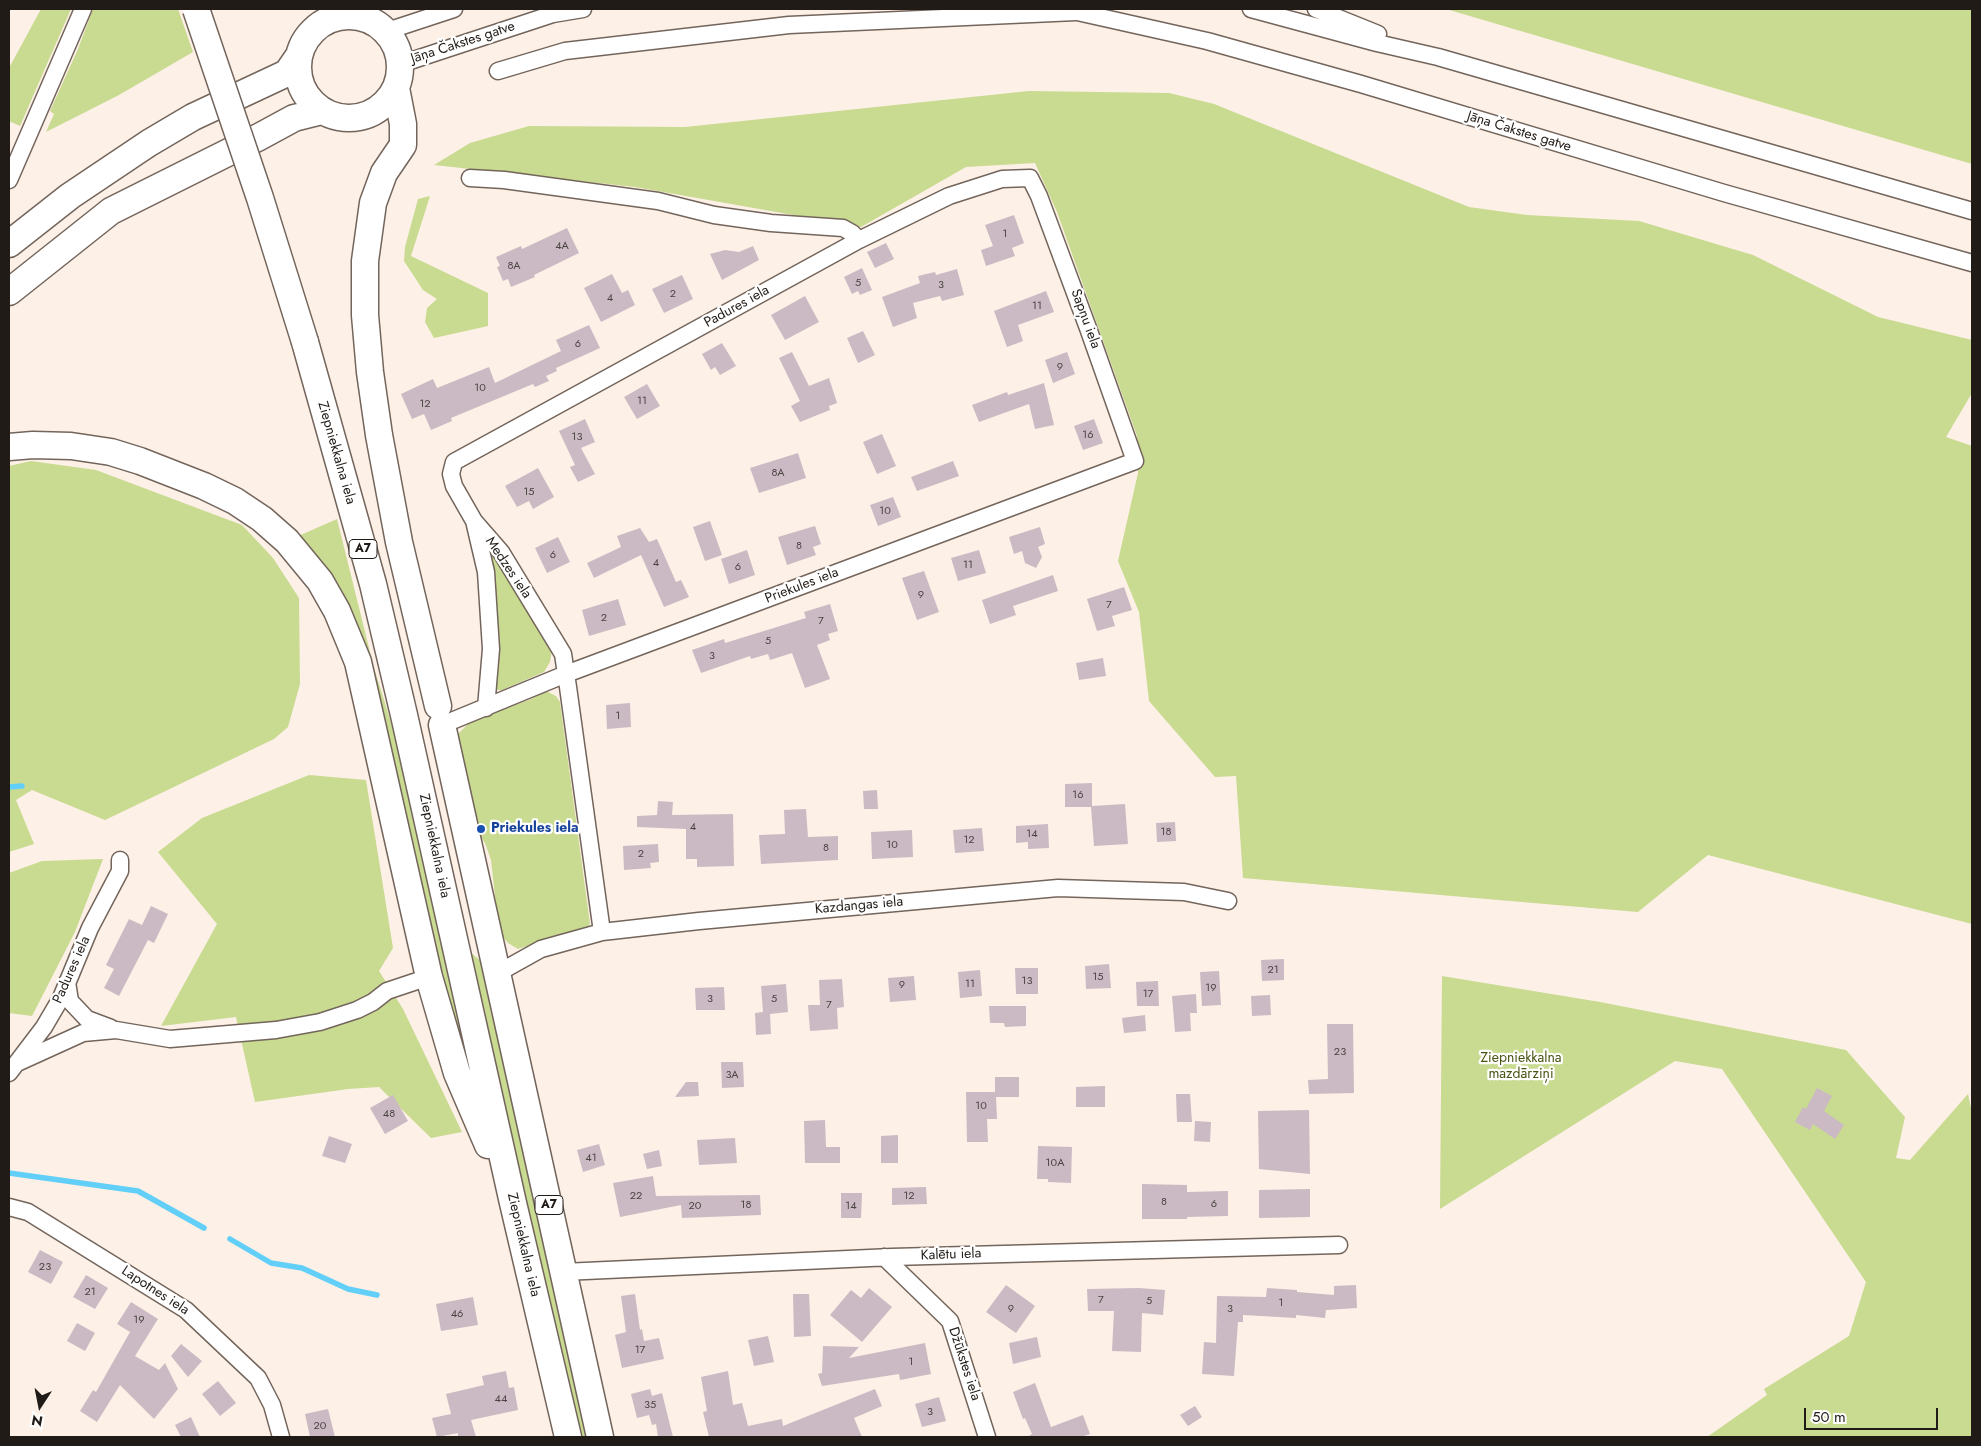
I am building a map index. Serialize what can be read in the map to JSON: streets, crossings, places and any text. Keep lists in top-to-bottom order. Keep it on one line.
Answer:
{"streets":{"highway":["Ziepniekkalna iela","A7"],"street":["Jāņa Čakstes gatve","Padures iela","Sapņu iela","Medzes iela","Priekules iela","Kazdangas iela","Kalētu iela","Lapotnes iela","Džūkstes iela"]},"crossings":[["Jāņa Čakstes gatve","Ziepniekkalna iela"],["Padures iela","Sapņu iela"],["Padures iela","Medzes iela"],["Sapņu iela","Priekules iela"],["Ziepniekkalna iela","Priekules iela"],["Ziepniekkalna iela","Kazdangas iela"],["Ziepniekkalna iela","Kalētu iela"],["Medzes iela","Priekules iela"],["Medzes iela","Kazdangas iela"],["Kalētu iela","Džūkstes iela"]],"parks":["Ziepniekkalna mazdārziņi"],"places":["Priekules iela"],"house_numbers":["1","4A","8A","5","3","2","4","11","6","9","10","11","12","16","13","8A","15","10","8","6","4","11","6","9","7","2","7","5","3","1","16","4","18","14","12","10","8","2","21","15","13","11","9","19","17","3","5","7","23","3A","10","48","41","10A","22","12","8","6","18","20","14","23","21","7","5","1","9","3","46","19","17","1","44","35","3","20"],"scale_bar":"50 m","north":"bottom"}
